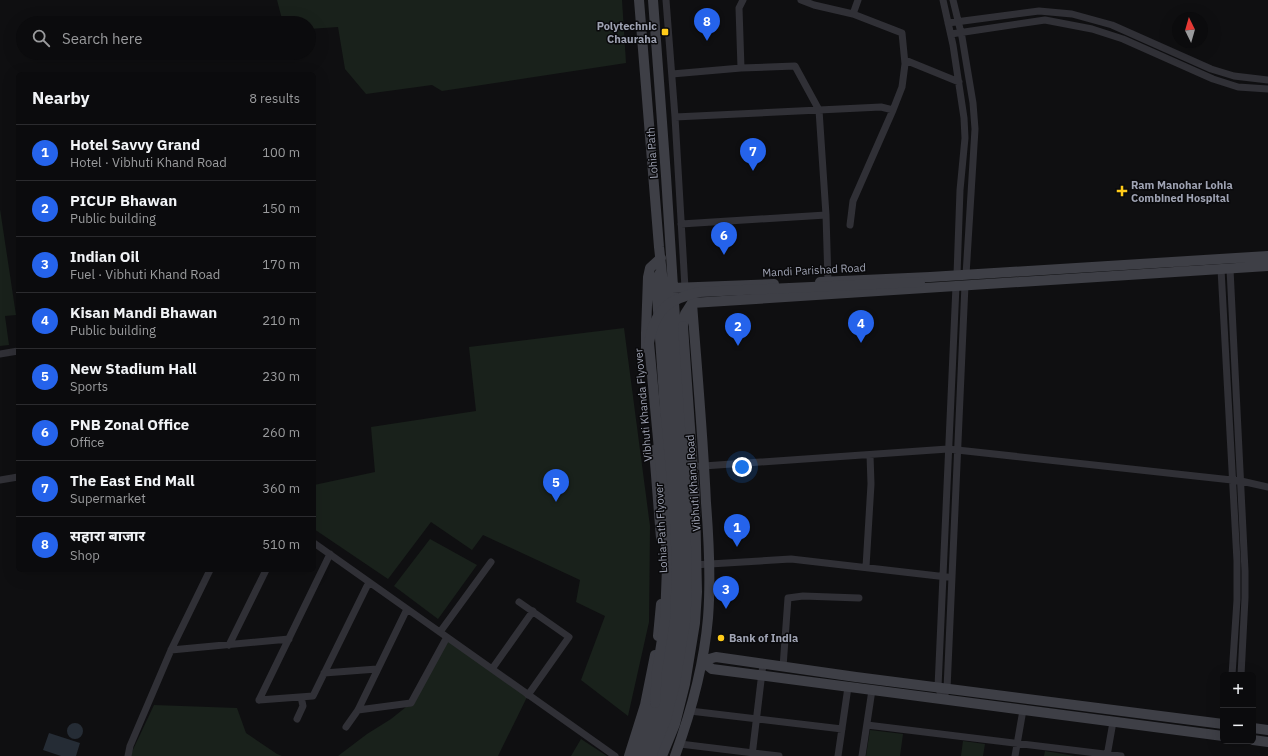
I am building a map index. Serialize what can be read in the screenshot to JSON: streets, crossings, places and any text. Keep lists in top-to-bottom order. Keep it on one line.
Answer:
{"streets":{"street":["Lohia Path","Mandi Parishad Road","Vibhuti Khanda Flyover","Vibhuti Khand Road","Lohia Path Flyover"]},"crossings":[["Lohia Path","Mandi Parishad Road"],["Lohia Path","Lohia Path Flyover"],["Mandi Parishad Road","Vibhuti Khanda Flyover"],["Vibhuti Khanda Flyover","Lohia Path Flyover"]],"places":{"transit":["Polytechnic Chauraha"],"health":["Ram Manohar Lohia Combined Hospital"],"other":["Bank of India"]},"north":"top","page":{"pins":["8","7","6","4","2","5","1","3"],"search":"Search here","heading":["Nearby","8 results"],"list":[{"mark":"1","name":"Hotel Savvy Grand","note":"Hotel · Vibhuti Khand Road","value":"100 m"},{"mark":"2","name":"PICUP Bhawan","note":"Public building","value":"150 m"},{"mark":"3","name":"Indian Oil","note":"Fuel · Vibhuti Khand Road","value":"170 m"},{"mark":"4","name":"Kisan Mandi Bhawan","note":"Public building","value":"210 m"},{"mark":"5","name":"New Stadium Hall","note":"Sports","value":"230 m"},{"mark":"6","name":"PNB Zonal Office","note":"Office","value":"260 m"},{"mark":"7","name":"The East End Mall","note":"Supermarket","value":"360 m"},{"mark":"8","name":"सहारा बाजार","note":"Shop","value":"510 m"}],"map_buttons":["+","−"]}}
